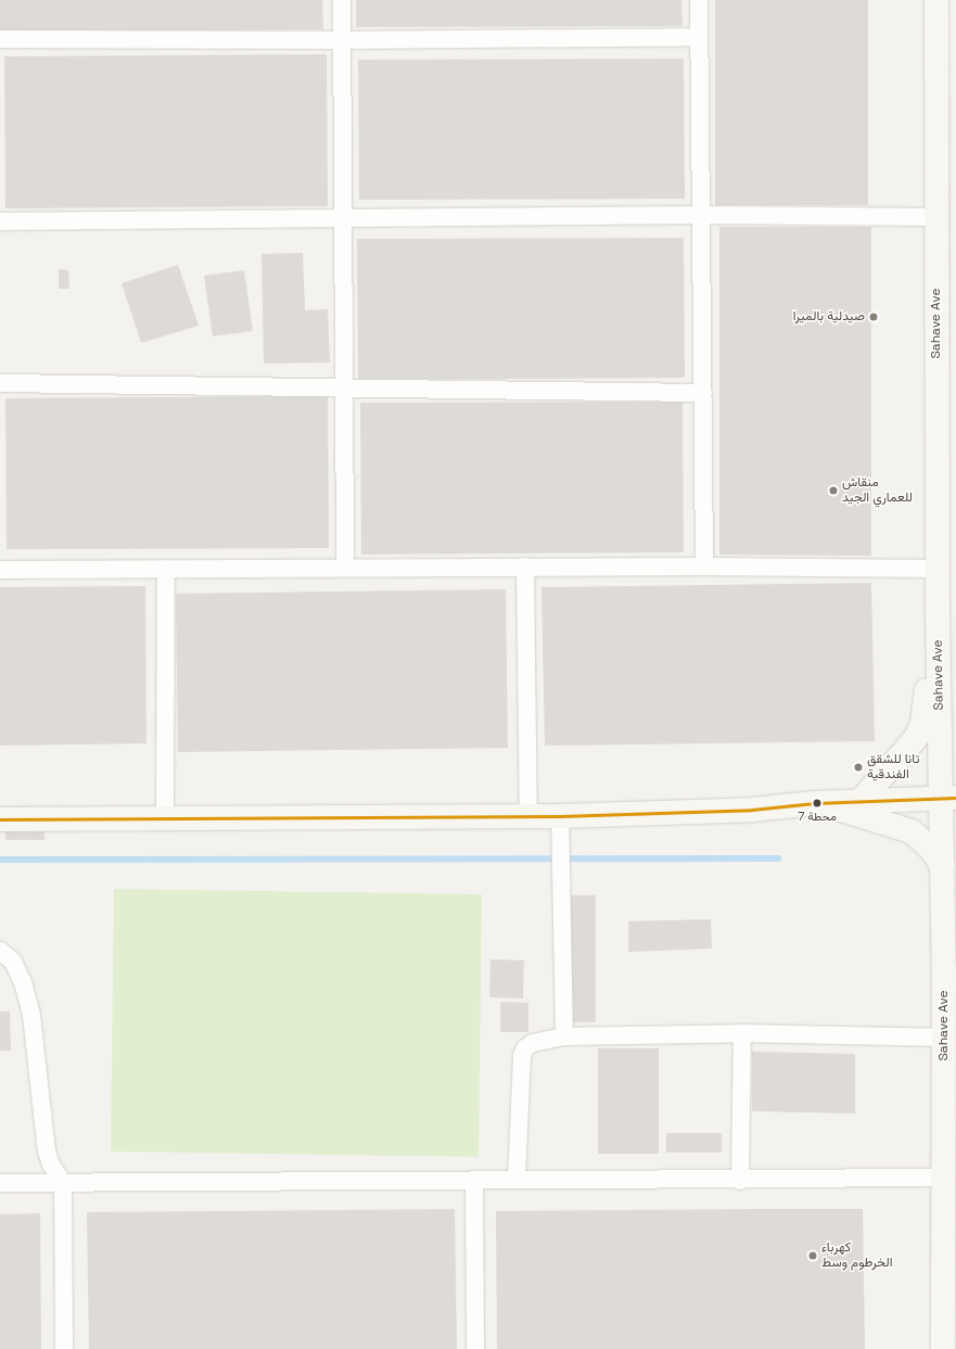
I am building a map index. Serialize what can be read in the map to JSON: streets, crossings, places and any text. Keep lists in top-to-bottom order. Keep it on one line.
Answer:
{"streets":{"main road":["Sahave Ave"]},"places":["صيدلية بالميرا","منقاش للعماري الجيد","تانا للشقق الفندقية","محطة 7","كهرباء الخرطوم وسط"]}
